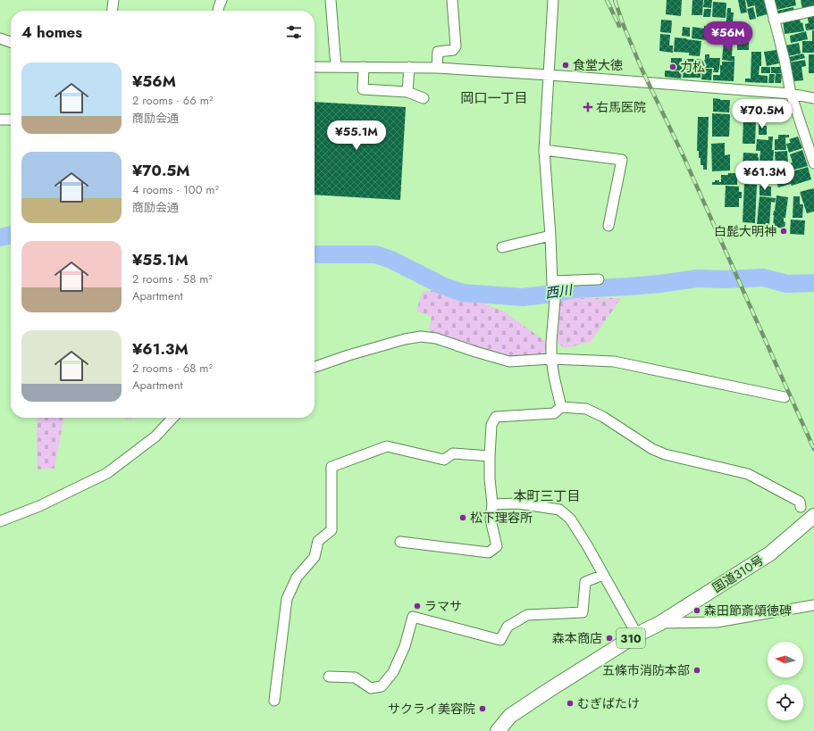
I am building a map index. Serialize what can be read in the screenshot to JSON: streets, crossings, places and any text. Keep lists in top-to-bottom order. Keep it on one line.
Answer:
{"streets":{"highway":["国道310号","310"]},"districts":["岡口一丁目","本町三丁目"],"water":["西川"],"places":{"other":["食堂大徳","力松","白髭大明神","松下理容所","ラマサ","森田節斎頌徳碑","森本商店","五條市消防本部","むぎばたけ","サクライ美容院"],"health":["右馬医院"]},"north":"left","page":{"heading":"4 homes","price":["¥56M","¥70.5M","¥55.1M","¥61.3M"],"list":[{"name":"¥56M","note":"2 rooms · 66 m² · 商励会通"},{"name":"¥70.5M","note":"4 rooms · 100 m² · 商励会通"},{"name":"¥55.1M","note":"2 rooms · 58 m² · Apartment"},{"name":"¥61.3M","note":"2 rooms · 68 m² · Apartment"}]}}
